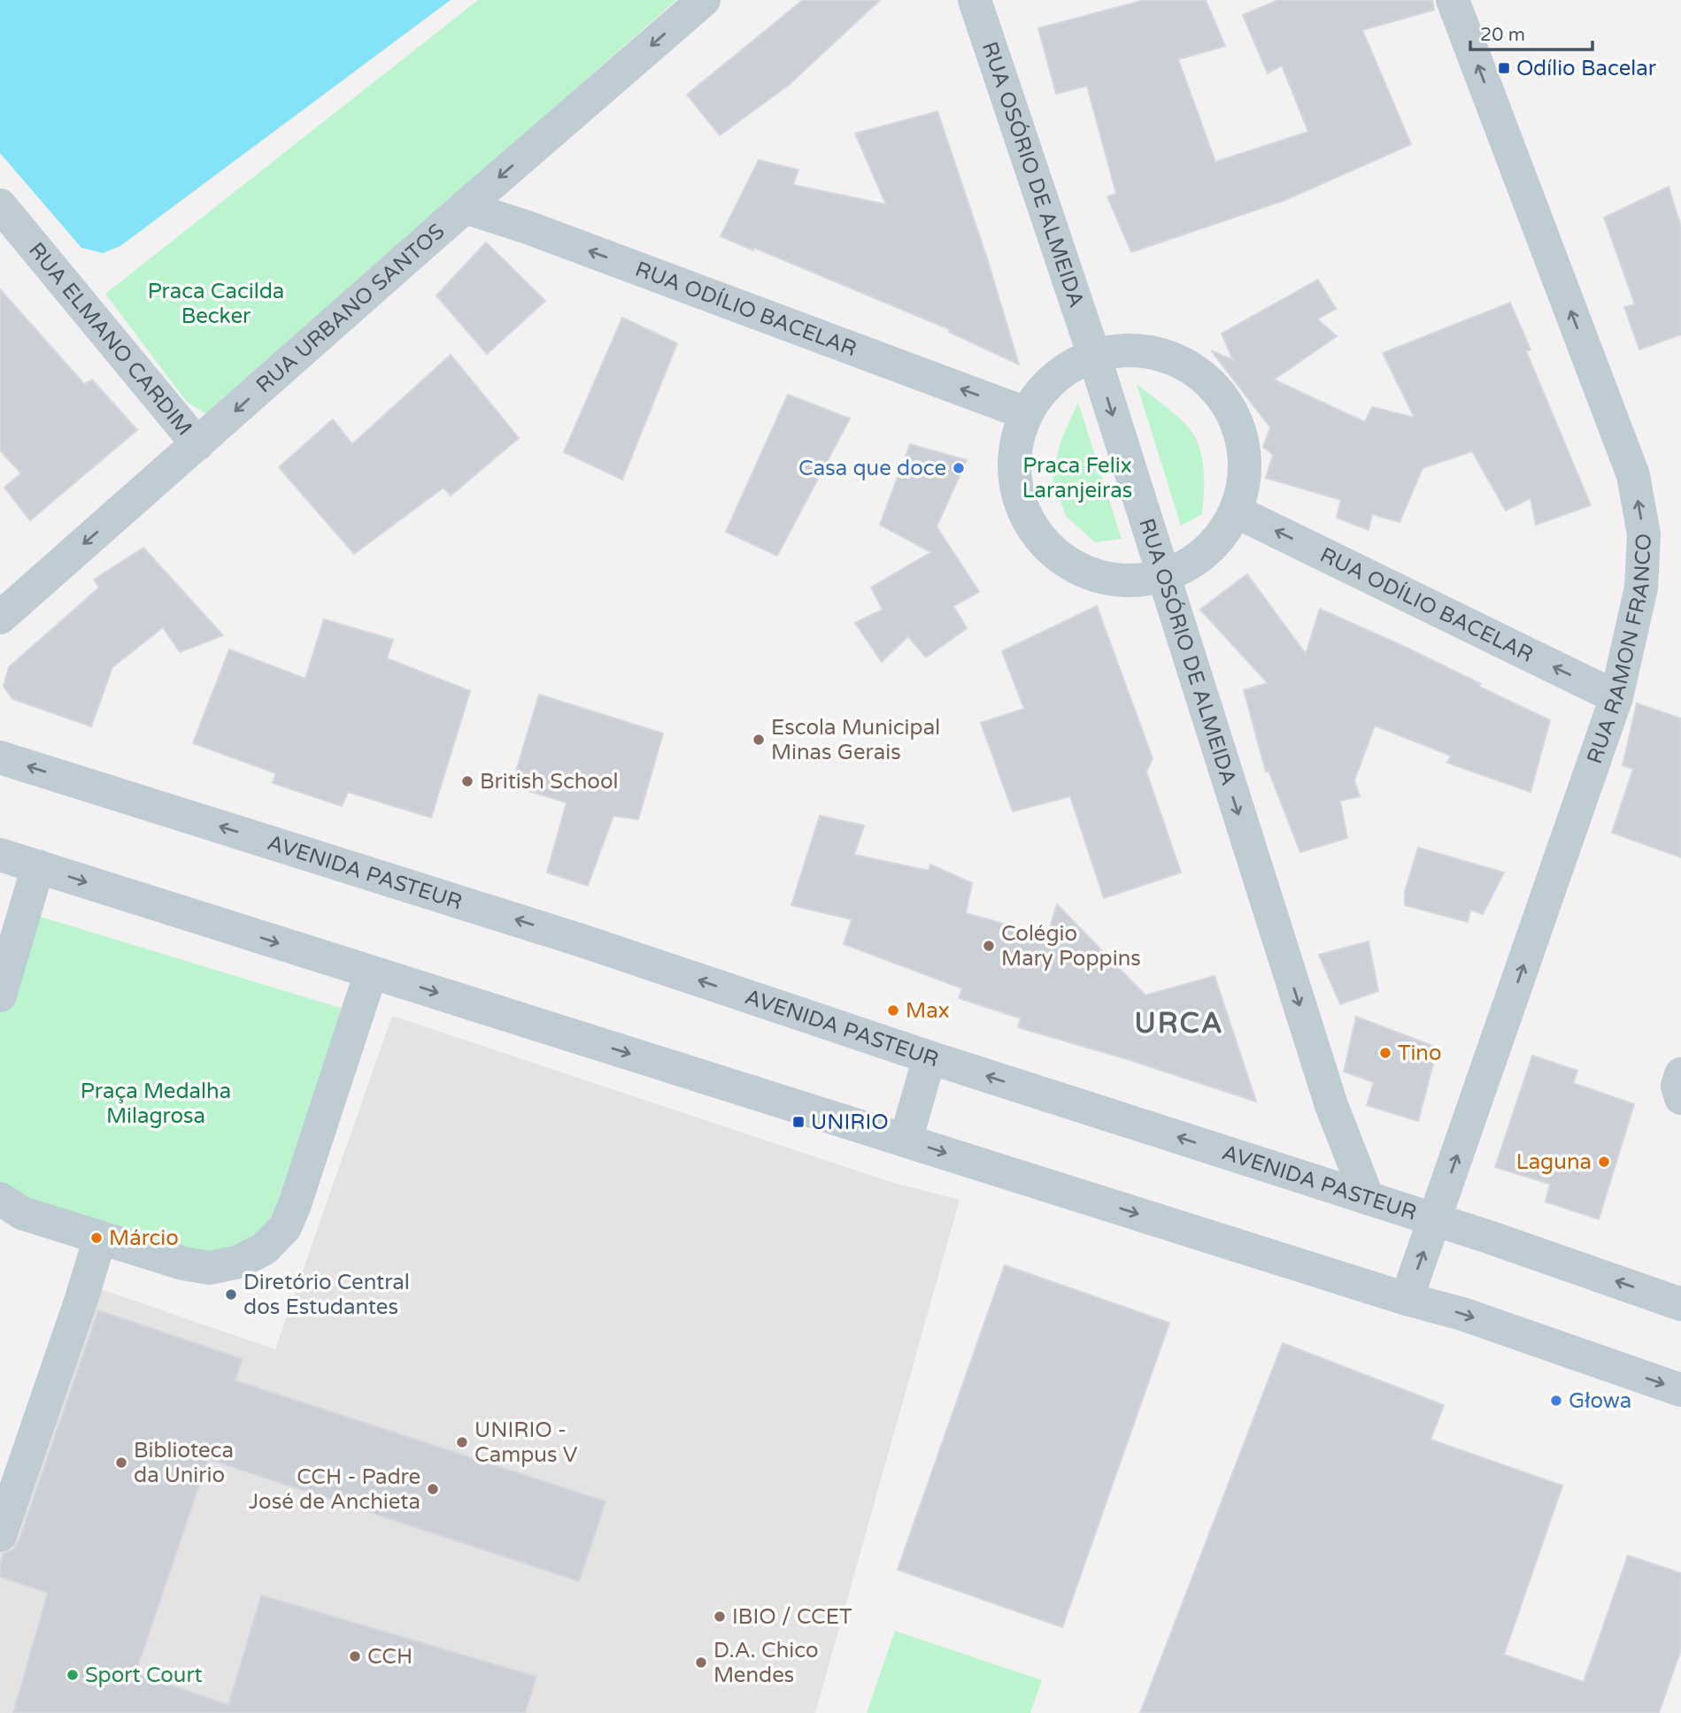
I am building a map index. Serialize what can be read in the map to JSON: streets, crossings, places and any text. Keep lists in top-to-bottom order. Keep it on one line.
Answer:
{"streets":{"street":["RUA OSÓRIO DE ALMEIDA","RUA URBANO SANTOS","RUA ODÍLIO BACELAR","RUA ELMANO CARDIM","RUA RAMON FRANCO","AVENIDA PASTEUR"]},"crossings":[["RUA OSÓRIO DE ALMEIDA","AVENIDA PASTEUR"],["RUA URBANO SANTOS","RUA ODÍLIO BACELAR"],["RUA URBANO SANTOS","RUA ELMANO CARDIM"],["RUA ODÍLIO BACELAR","RUA RAMON FRANCO"],["RUA RAMON FRANCO","AVENIDA PASTEUR"]],"one_way":["RUA OSÓRIO DE ALMEIDA","RUA URBANO SANTOS","RUA ODÍLIO BACELAR","RUA RAMON FRANCO"],"districts":["URCA"],"parks":["Praca Cacilda Becker","Praca Felix Laranjeiras","Praça Medalha Milagrosa"],"places":{"transit":["Odílio Bacelar","UNIRIO"],"other":["Casa que doce","Escola Municipal Minas Gerais","British School","Colégio Mary Poppins","Max","Tino","Laguna","Márcio","Diretório Central dos Estudantes","Głowa","UNIRIO - Campus V","Biblioteca da Unirio","CCH - Padre José de Anchieta","IBIO / CCET","CCH","D.A. Chico Mendes","Sport Court"]},"scale_bar":"20 m"}
